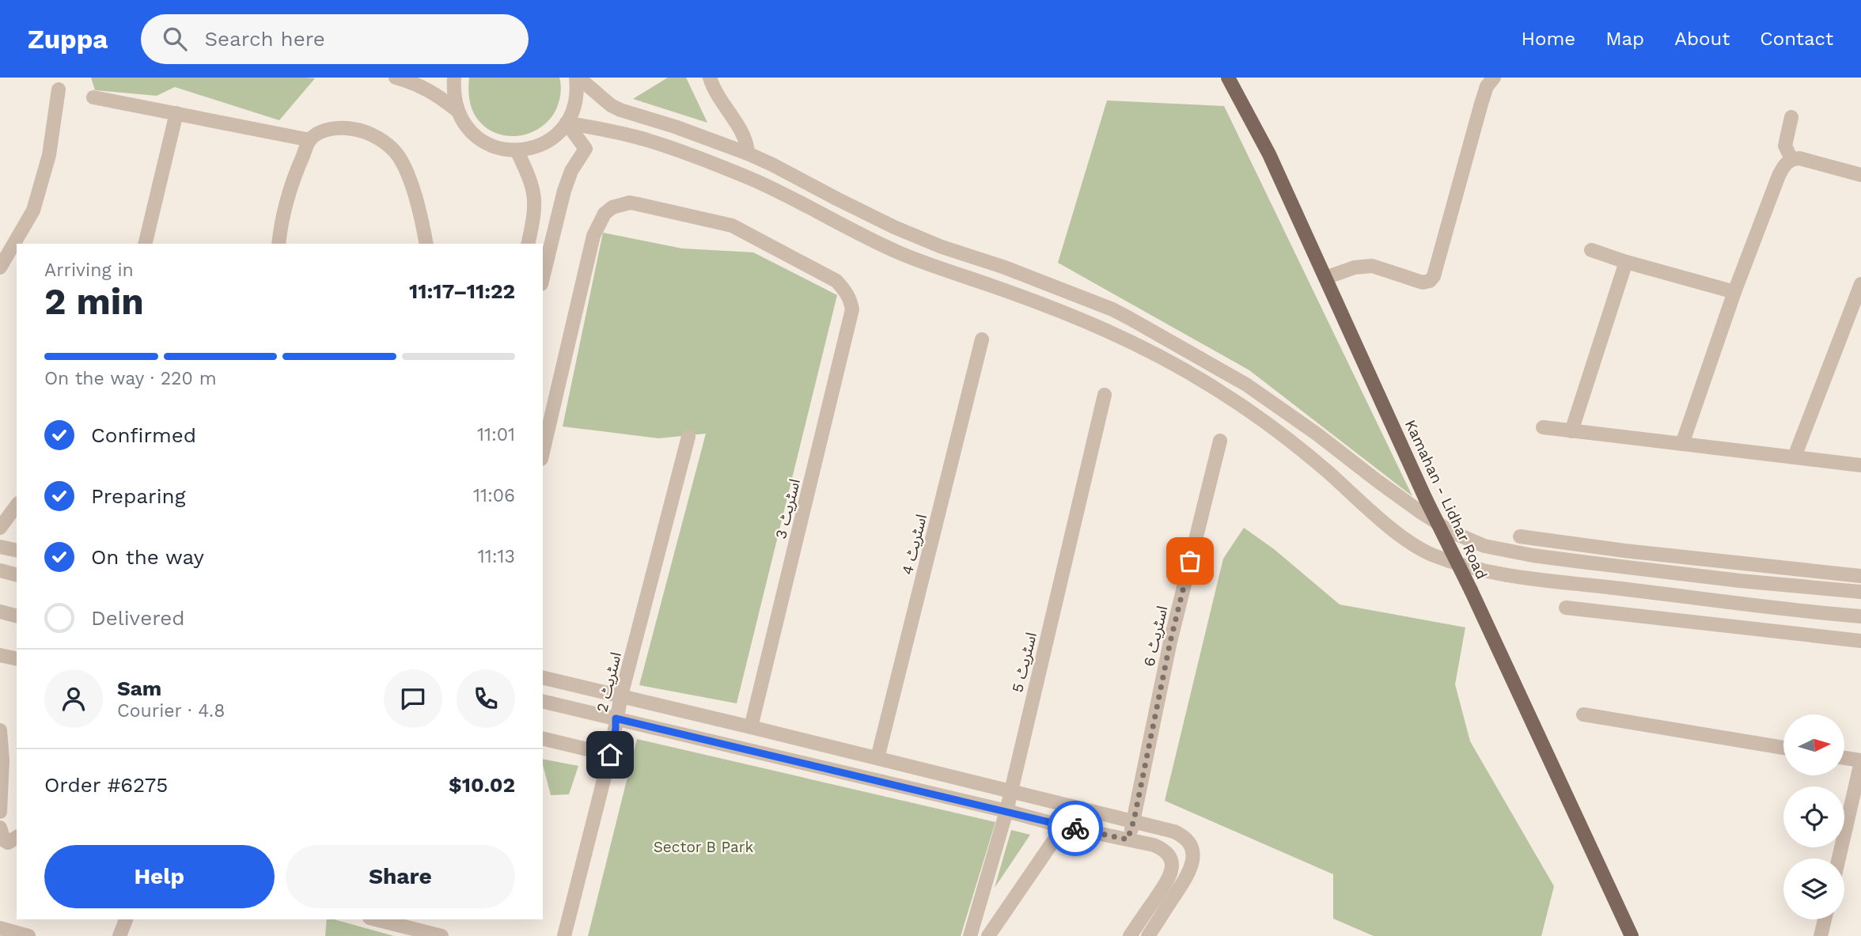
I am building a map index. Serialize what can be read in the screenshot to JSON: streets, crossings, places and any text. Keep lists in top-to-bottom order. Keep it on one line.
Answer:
{"streets":{"main road":["Kamahan - Lidhar Road"],"street":["اسٹریٹ 3","اسٹریٹ 4","اسٹریٹ 6","اسٹریٹ 5","اسٹریٹ 2"]},"parks":["Sector B Park"],"north":"right","page":{"header":"Zuppa","search":"Search here","nav":["Home","Map","About","Contact"],"heading":["2 min","Arriving in","11:17–11:22"],"panel":["Sam","Courier · 4.8","Order #6275","$10.02"],"bar":"On the way · 220 m","list":[["Confirmed","11:01"],["Preparing","11:06"],["On the way","11:13"],"Delivered"],"buttons":["Help","Share"]}}
